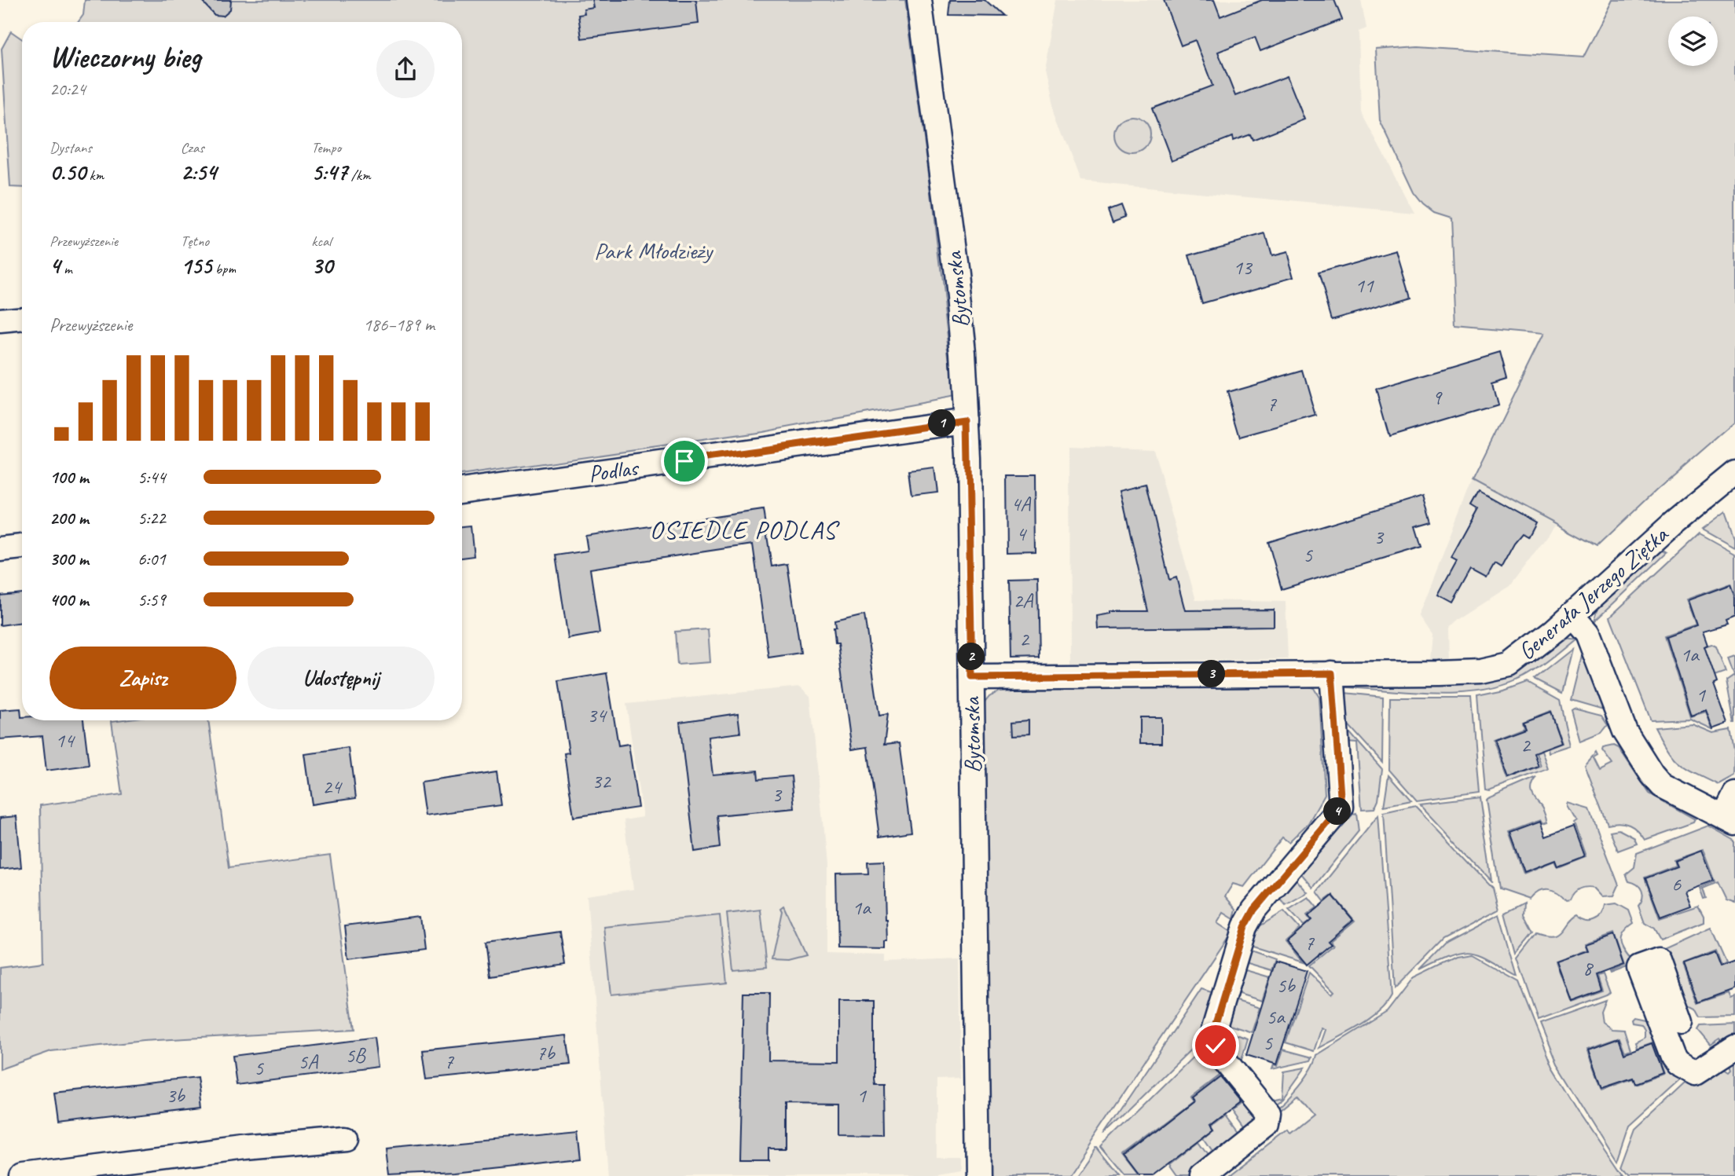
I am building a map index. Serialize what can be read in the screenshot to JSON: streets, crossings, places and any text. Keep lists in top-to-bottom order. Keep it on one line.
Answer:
{"streets":{"street":["Bytomska","Podlas","Generała Jerzego Ziętka"]},"crossings":[["Bytomska","Podlas"],["Bytomska","Generała Jerzego Ziętka"]],"districts":["OSIEDLE PODLAS"],"parks":["Park Młodzieży"],"house_numbers":["13","11","9","7","4A","4","3","5","2A","2","1a","1","34","14","2","32","24","3","6","1a","7","8","5b","5a","5","7b","5B","5A","7","5","3b","1"],"page":{"heading":["Wieczorny bieg","20:24"],"stats":[["Dystans","0.50 km"],["Czas","2:54"],["Tempo","5:47 /km"],["Przewyższenie","4 m"],["Tętno","155 bpm"],["kcal","30"]],"chart":["Przewyższenie","186–189 m"],"pins":["1","2","3","4"],"list":[{"name":"100 m","note":"5:44"},{"name":"200 m","note":"5:22"},{"name":"300 m","note":"6:01"},{"name":"400 m","note":"5:59"}],"buttons":["Zapisz","Udostępnij"]}}
